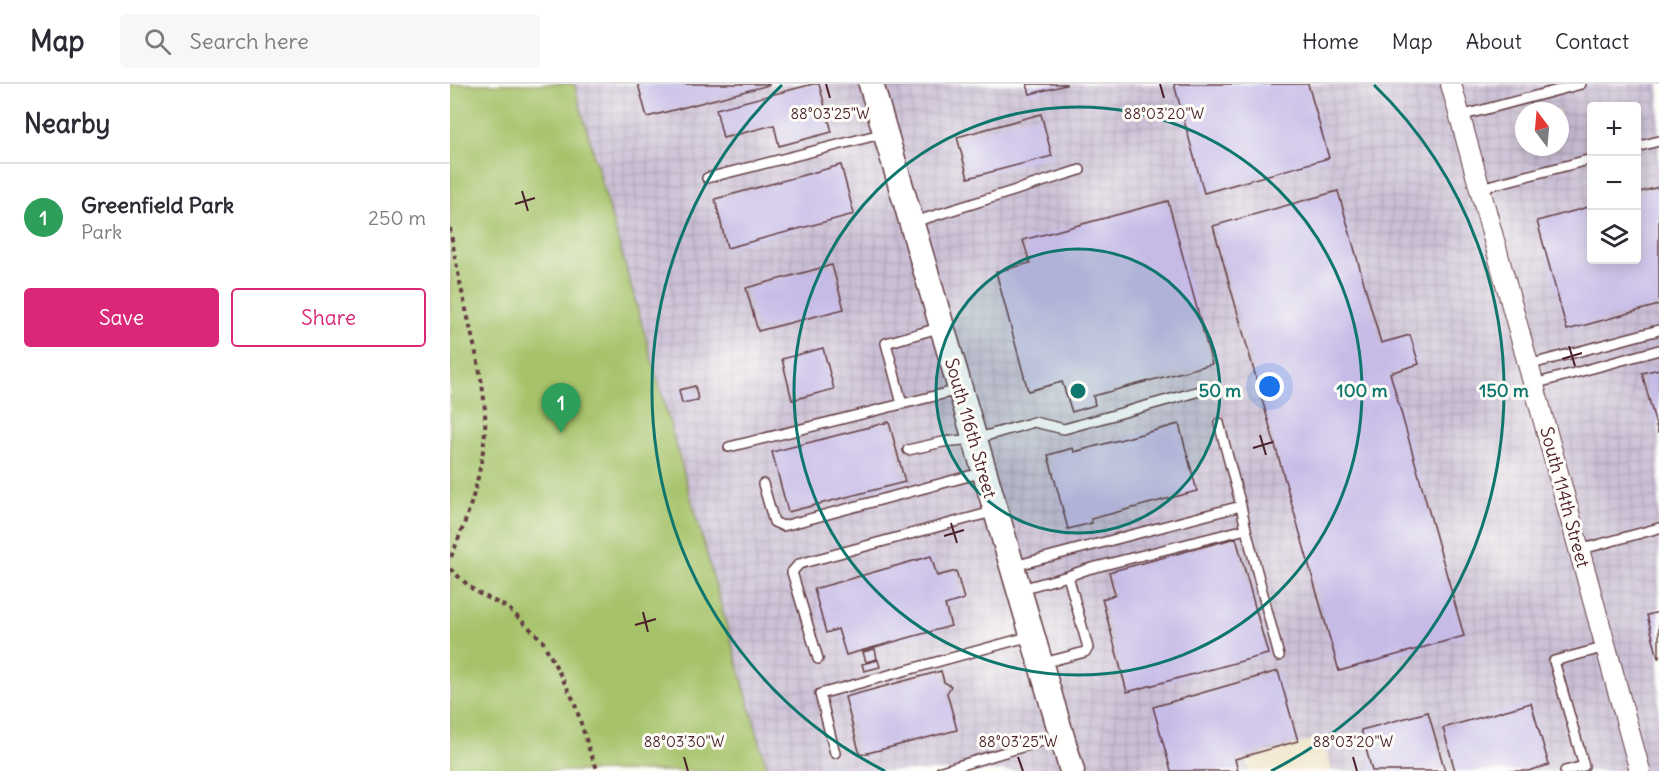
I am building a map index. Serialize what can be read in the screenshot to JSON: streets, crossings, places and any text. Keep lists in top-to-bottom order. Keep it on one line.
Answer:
{"streets":{"street":["South 116th Street","South 114th Street"]},"north":"top","page":{"header":"Map","search":"Search here","nav":["Home","Map","About","Contact"],"heading":"Nearby","map_buttons":["+","−"],"list":[{"mark":"1","name":"Greenfield Park","note":"Park","value":"250 m"}],"buttons":["Save","Share"],"pins":"1"},"coordinates":["88°03'25\"W","88°03'20\"W","88°03'30\"W"],"rings":["50 m","100 m","150 m"]}
